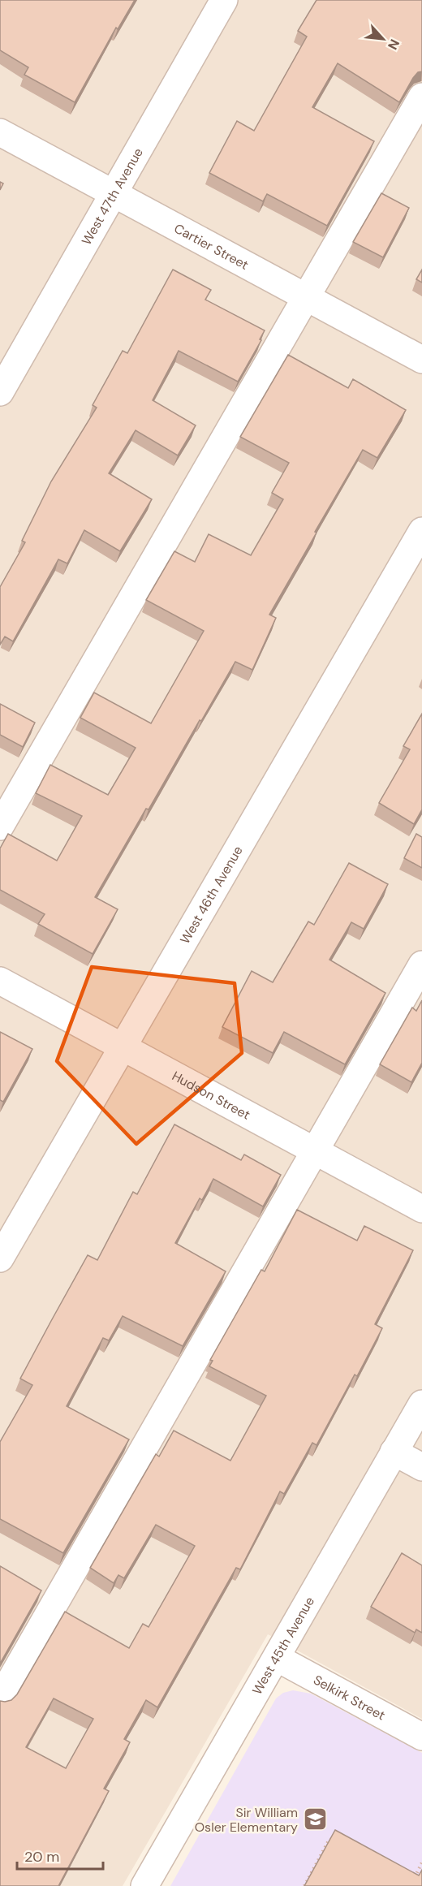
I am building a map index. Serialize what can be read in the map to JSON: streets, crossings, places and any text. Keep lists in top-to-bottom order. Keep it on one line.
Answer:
{"streets":{"street":["West 47th Avenue","Cartier Street","West 46th Avenue","Hudson Street","West 45th Avenue","Selkirk Street"]},"crossings":[["West 47th Avenue","Cartier Street"],["West 46th Avenue","Hudson Street"],["West 45th Avenue","Selkirk Street"]],"places":{"school or university":["Sir William Osler Elementary"]},"scale_bar":"20 m","north":"bottom right"}
